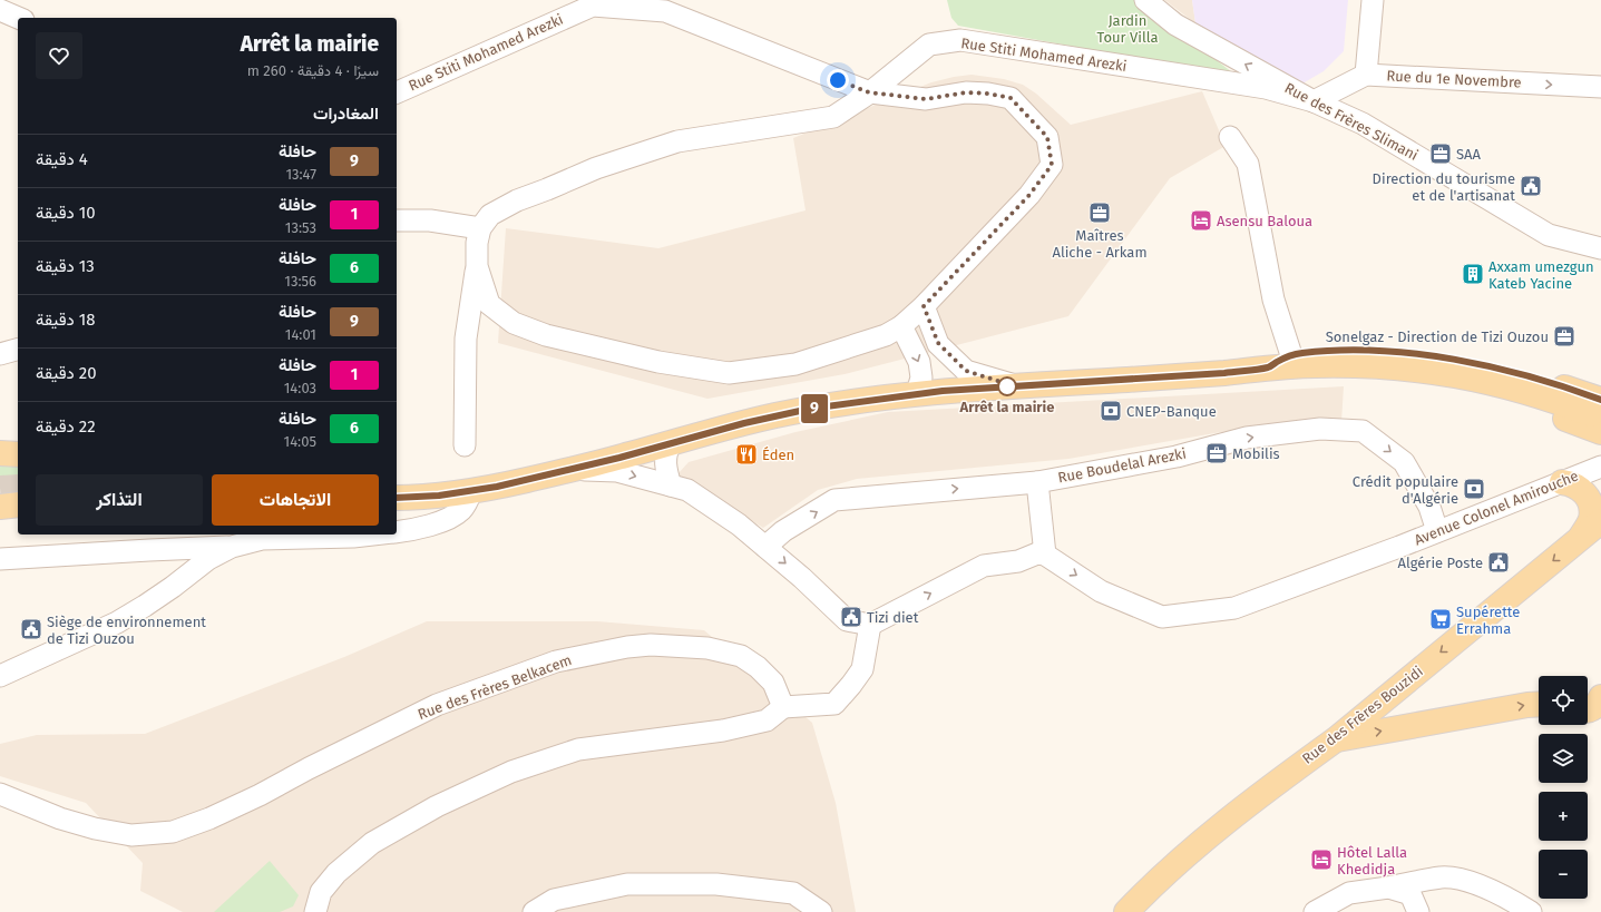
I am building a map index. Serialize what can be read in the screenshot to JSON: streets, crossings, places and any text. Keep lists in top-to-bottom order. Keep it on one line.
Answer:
{"streets":{"main road":["Rue des Frères Bouzidi"],"street":["Rue Stiti Mohamed Arezki","Rue du 1e Novembre","Rue des Frères Slimani","Rue Boudelal Arezki","Avenue Colonel Amirouche","Rue des Frères Belkacem"]},"crossings":[["Rue Stiti Mohamed Arezki","Rue du 1e Novembre"],["Rue Stiti Mohamed Arezki","Rue des Frères Slimani"],["Rue du 1e Novembre","Rue des Frères Slimani"],["Rue Boudelal Arezki","Avenue Colonel Amirouche"]],"one_way":["Rue du 1e Novembre","Rue des Frères Slimani","Rue Boudelal Arezki","Avenue Colonel Amirouche","Rue des Frères Bouzidi"],"parks":["Jardin Tour Villa"],"places":{"office":["SAA","Maîtres Aliche - Arkam","Sonelgaz - Direction de Tizi Ouzou","Mobilis"],"public building":["Direction du tourisme et de l'artisanat","Algérie Poste","Tizi diet","Siège de environnement de Tizi Ouzou"],"hotel":["Asensu Baloua","Hôtel Lalla Khedidja"],"building":["Axxam umezgun Kateb Yacine"],"other":["Arrêt la mairie"],"bank":["CNEP-Banque","Crédit populaire d'Algérie"],"restaurant":["Éden"],"supermarket":["Supérette Errahma"]},"lines":["bus line 9"],"page":{"on_map":"9","heading":[["Arrêt la mairie","سيرًا · 4 دقيقة · 260 m"],"المغادرات"],"list":[{"mark":"9","name":"حافلة","note":"13:47","value":"4 دقيقة"},{"mark":"1","name":"حافلة","note":"13:53","value":"10 دقيقة"},{"mark":"6","name":"حافلة","note":"13:56","value":"13 دقيقة"},{"mark":"9","name":"حافلة","note":"14:01","value":"18 دقيقة"},{"mark":"1","name":"حافلة","note":"14:03","value":"20 دقيقة"},{"mark":"6","name":"حافلة","note":"14:05","value":"22 دقيقة"}],"buttons":["الاتجاهات","التذاكر"],"map_buttons":["+","−"]}}
